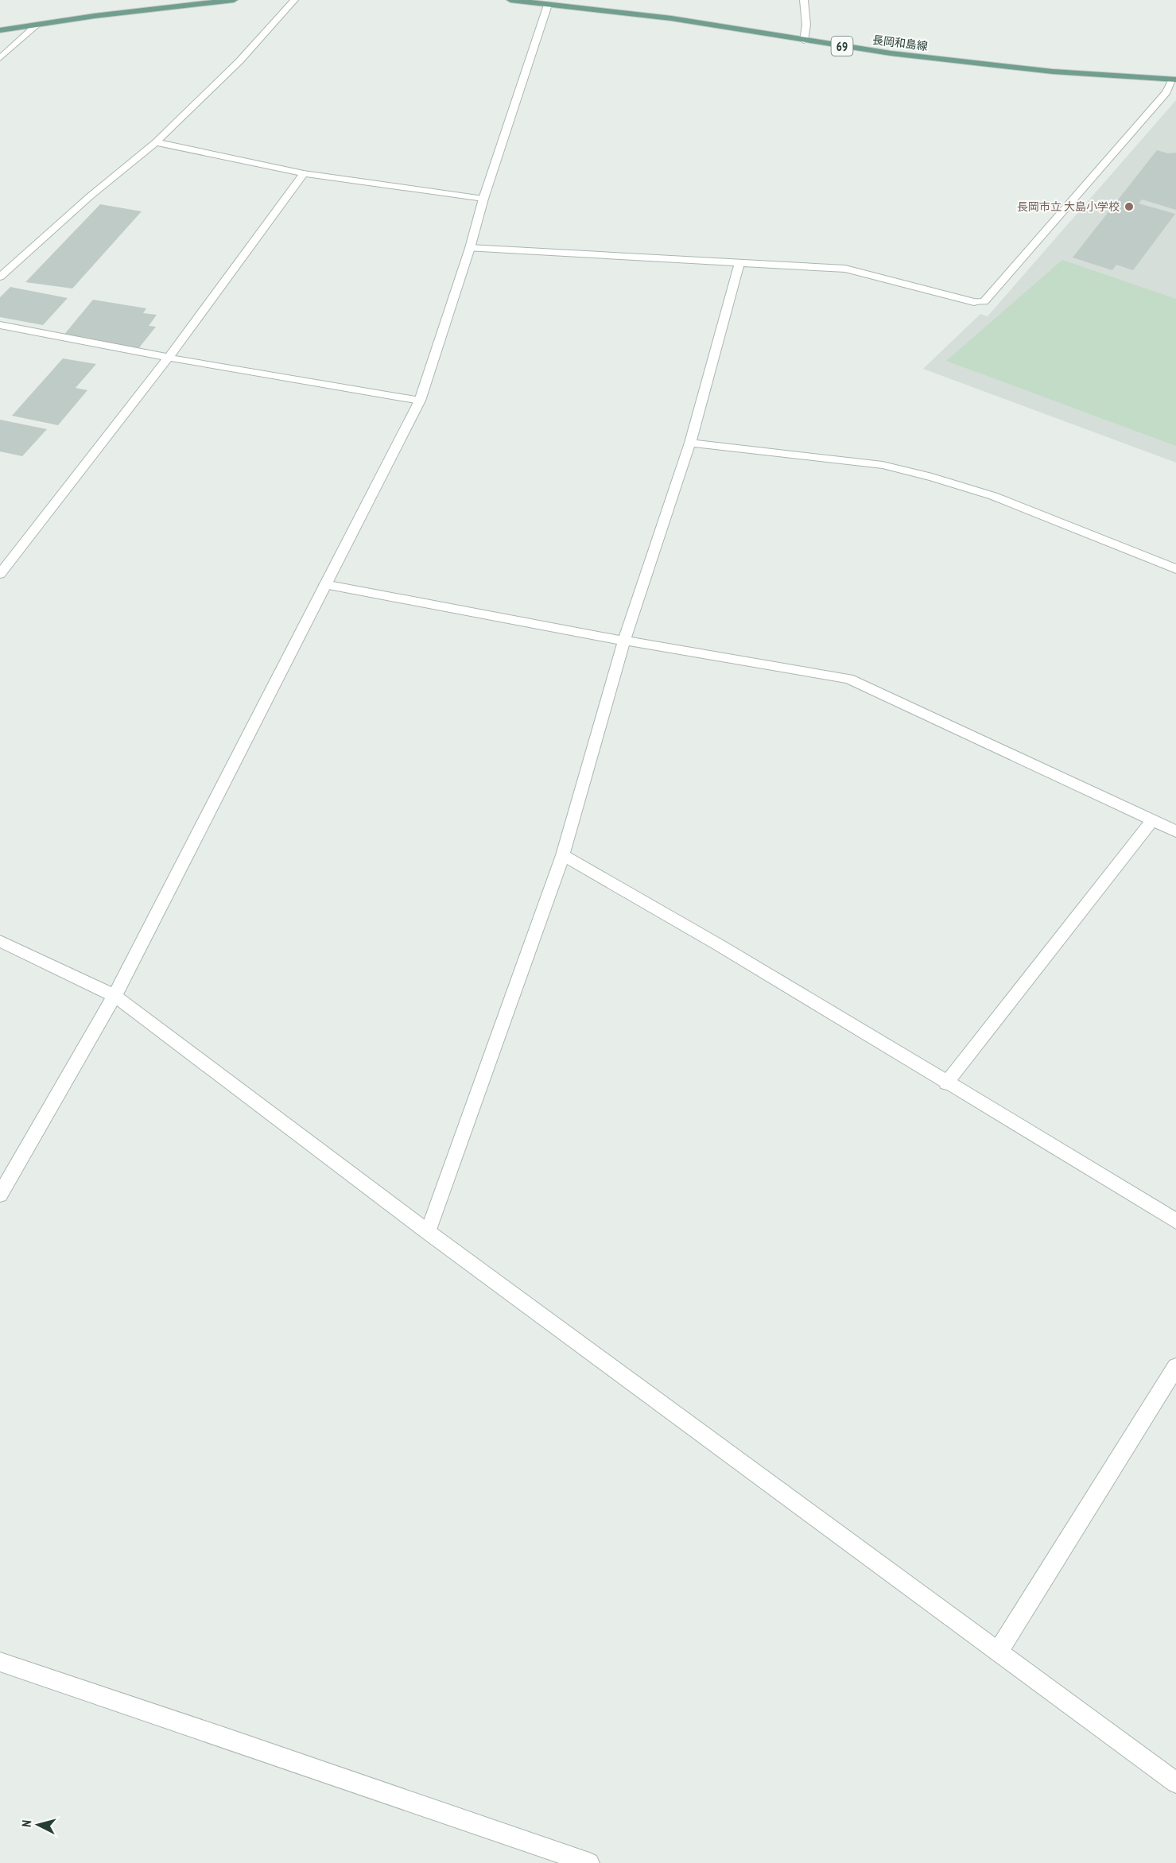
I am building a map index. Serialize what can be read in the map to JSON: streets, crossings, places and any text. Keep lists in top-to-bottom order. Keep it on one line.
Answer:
{"streets":{"main road":["長岡和島線","69"]},"places":["長岡市立 大島小学校"],"north":"left"}
